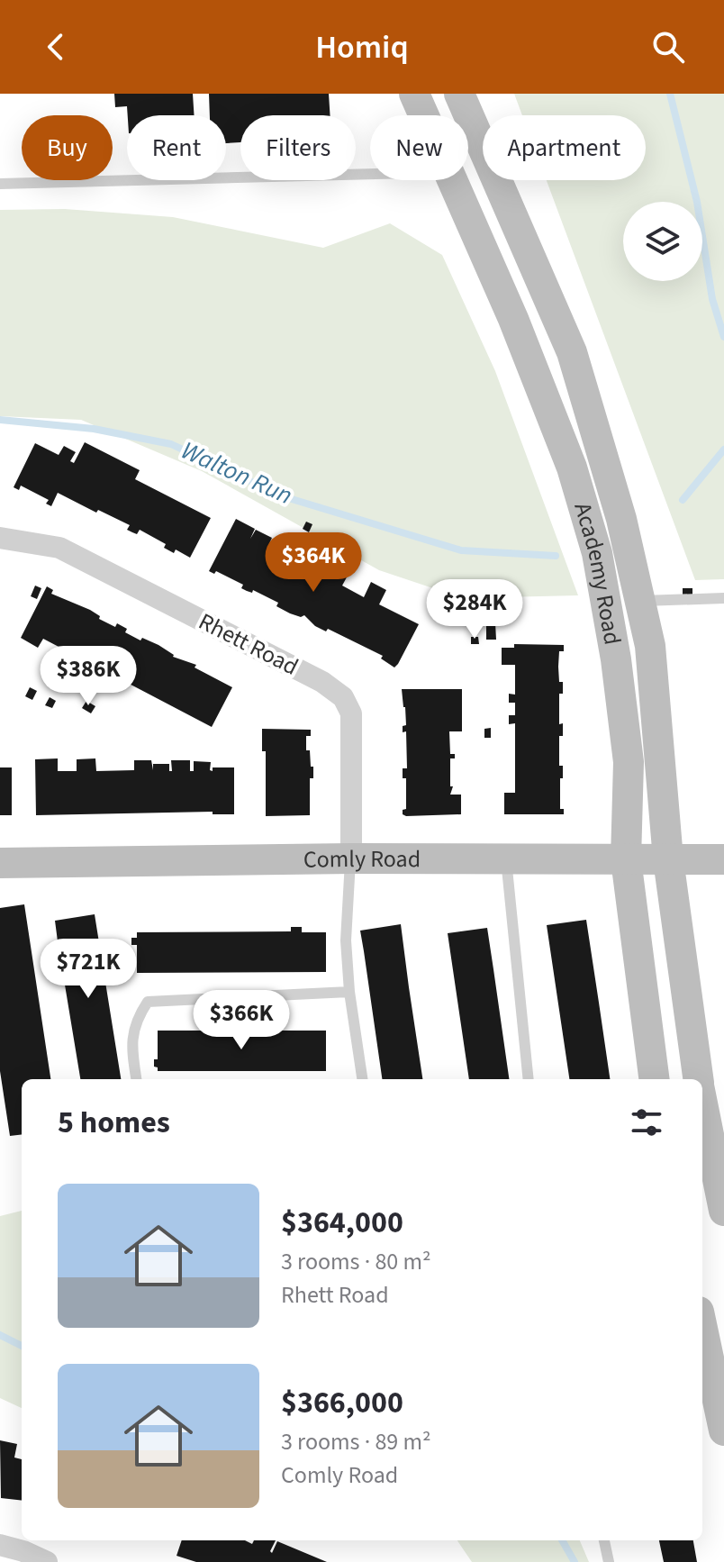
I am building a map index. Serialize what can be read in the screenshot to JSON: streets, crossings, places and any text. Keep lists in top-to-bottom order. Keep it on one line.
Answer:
{"streets":{"main road":["Academy Road","Comly Road"],"street":["Rhett Road"]},"crossings":[["Academy Road","Comly Road"],["Rhett Road","Comly Road"]],"water":["Walton Run"],"page":{"header":"Homiq","chip":["Buy","Rent","Filters","New","Apartment"],"price":["$364K","$284K","$386K","$721K","$366K"],"heading":"5 homes","list":[{"name":"$364,000","note":"3 rooms · 80 m² · Rhett Road"},{"name":"$366,000","note":"3 rooms · 89 m² · Comly Road"}]}}
